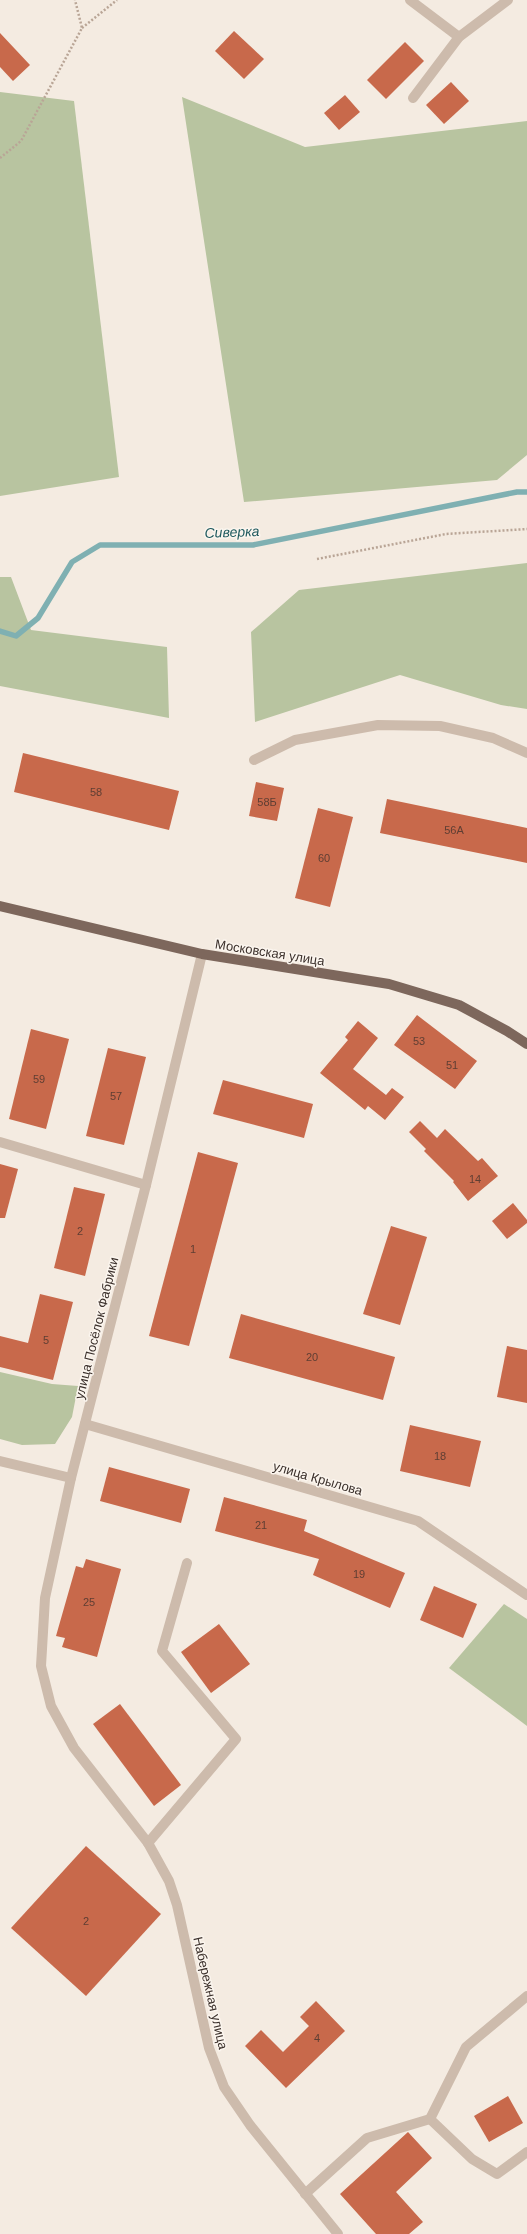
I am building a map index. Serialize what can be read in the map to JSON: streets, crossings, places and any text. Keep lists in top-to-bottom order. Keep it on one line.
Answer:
{"streets":{"main road":["Московская улица"],"street":["улица Посёлок Фабрики","улица Крылова","Набережная улица"]},"crossings":[["Московская улица","улица Посёлок Фабрики"],["улица Посёлок Фабрики","улица Крылова"],["улица Посёлок Фабрики","Набережная улица"]],"water":["Сиверка"],"house_numbers":["58","58Б","56А","60","53","51","59","57","14","2","1","5","20","18","21","19","25","2","4"]}
